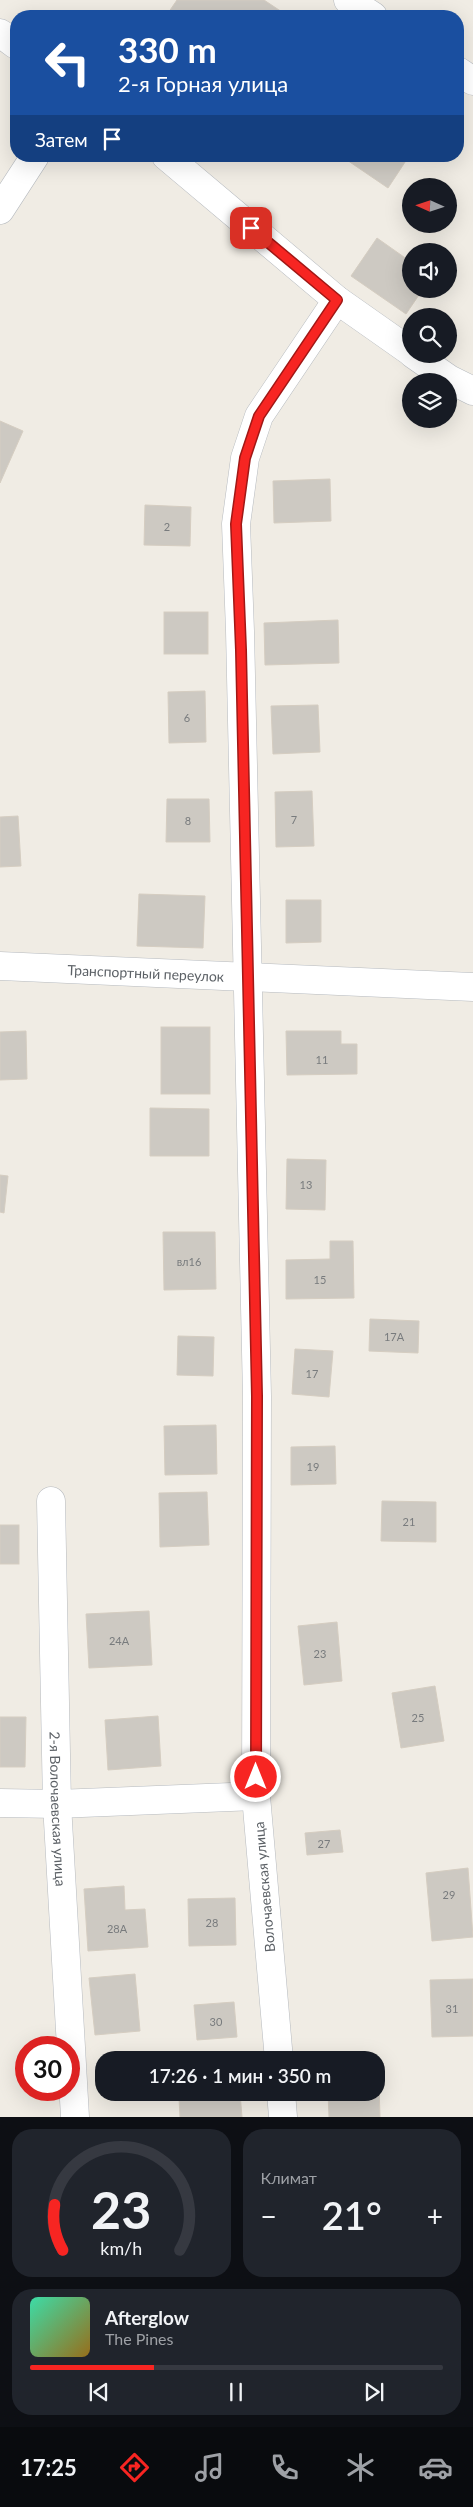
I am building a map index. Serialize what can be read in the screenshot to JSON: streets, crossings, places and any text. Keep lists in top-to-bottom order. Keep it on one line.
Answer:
{"streets":{"street":["Транспортный переулок","2-я Волочаевская улица","Волочаевская улица"]},"crossings":[["Транспортный переулок","Волочаевская улица"]],"house_numbers":["2","6","7","8","11","13","вл16","15","17А","17","19","21","24А","23","25","27","29","28","28А","31","30"],"north":"left","page":{"turn":["330 m","2-я Горная улица"],"then":"Затем","limit":"30","trip":"17:26 · 1 мин · 350 m","tile":"Климат","heat":["−","21°","+"],"song":["Afterglow","The Pines"],"tabs":"17:25","gauge":["23","km/h"]}}
